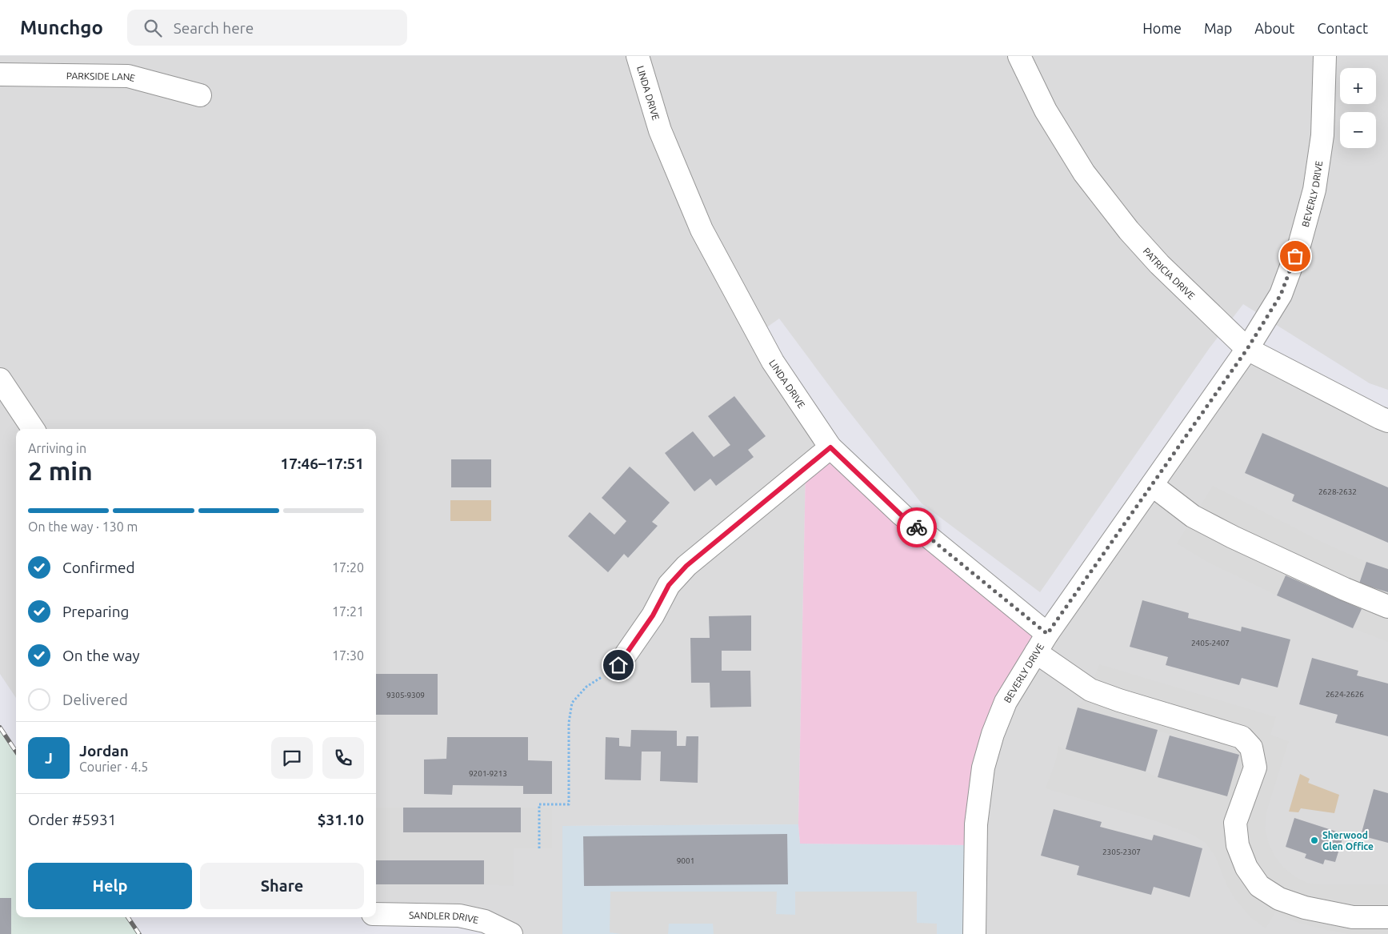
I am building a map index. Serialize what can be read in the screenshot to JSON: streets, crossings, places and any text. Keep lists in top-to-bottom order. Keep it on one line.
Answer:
{"streets":{"street":["PARKSIDE LANE","LINDA DRIVE","BEVERLY DRIVE","PATRICIA DRIVE","SANDLER DRIVE"]},"crossings":[["LINDA DRIVE","BEVERLY DRIVE"],["BEVERLY DRIVE","PATRICIA DRIVE"]],"places":["Sherwood Glen Office"],"house_numbers":["2628-2632","2405-2407","2624-2626","9305-9309","9201-9213","2305-2307","9001"],"page":{"header":"Munchgo","search":"Search here","nav":["Home","Map","About","Contact"],"map_buttons":["+","−"],"heading":["2 min","Arriving in","17:46–17:51"],"panel":["Jordan","Courier · 4.5","Order #5931","$31.10"],"bar":"On the way · 130 m","list":[["Confirmed","17:20"],["Preparing","17:21"],["On the way","17:30"],"Delivered"],"round":"J","buttons":["Help","Share"]}}
